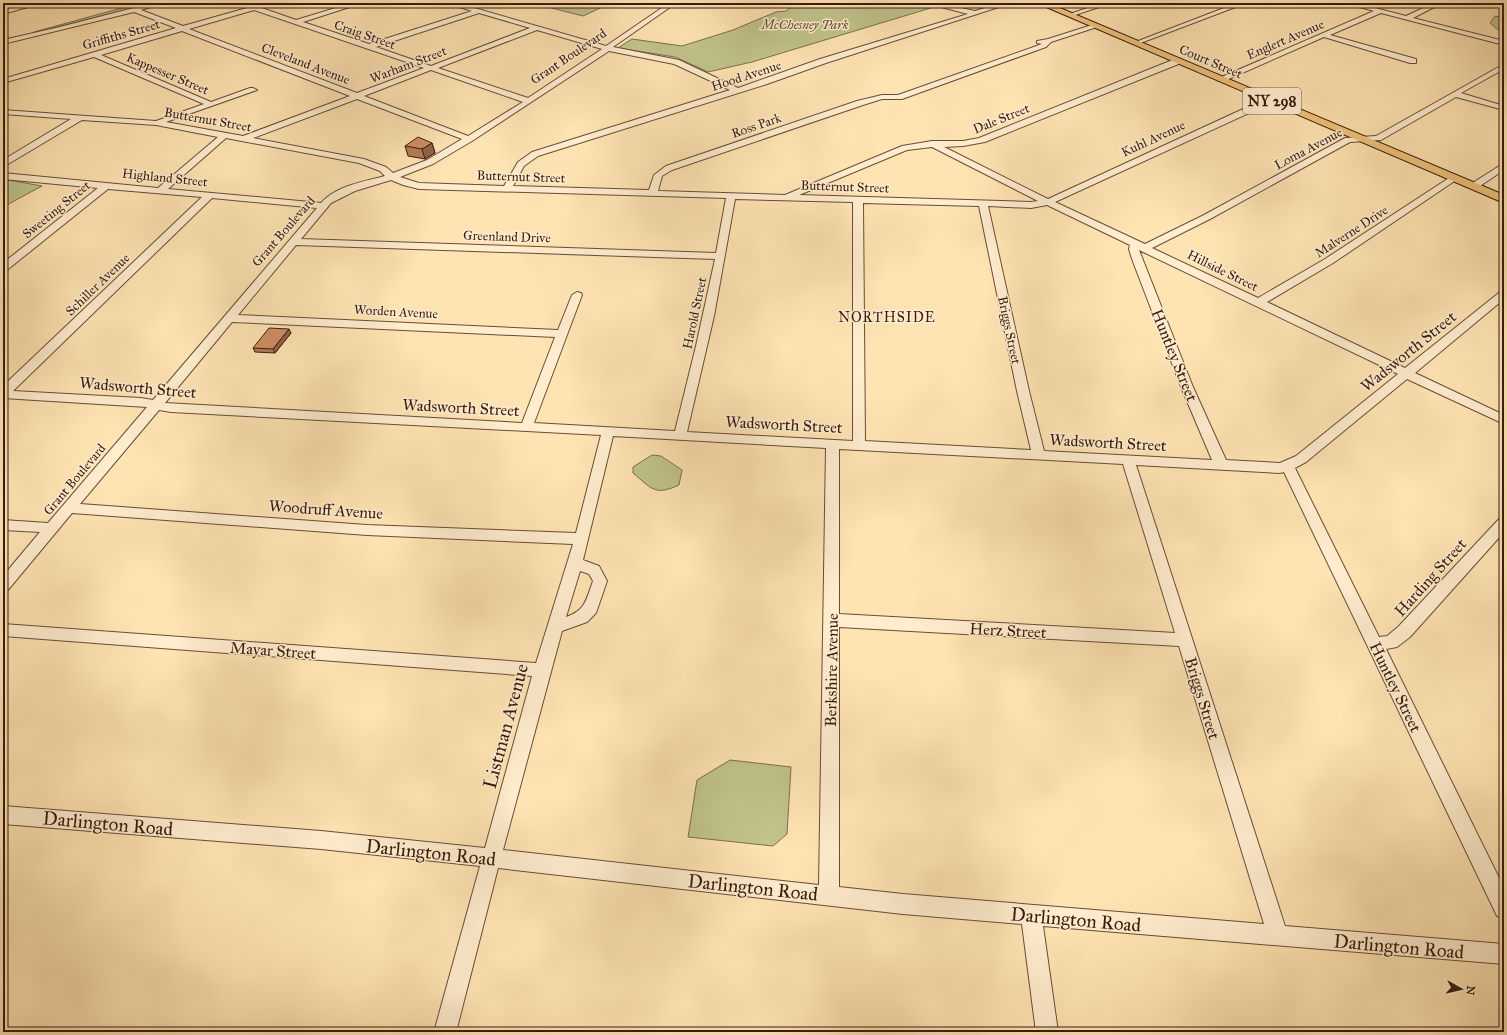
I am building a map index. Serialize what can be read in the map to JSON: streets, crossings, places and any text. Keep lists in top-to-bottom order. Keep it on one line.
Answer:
{"streets":{"main road":["Court Street","NY 298"],"street":["Griffiths Street","Craig Street","Englert Avenue","Grant Boulevard","Cleveland Avenue","Warham Street","Kappesser Street","Hood Avenue","Dale Street","Butternut Street","Ross Park","Kuhl Avenue","Loma Avenue","Highland Street","Sweeting Street","Malverne Drive","Greenland Drive","Hillside Street","Schiller Avenue","Worden Avenue","Harold Street","Briggs Street","Wadsworth Street","Huntley Street","Woodruff Avenue","Harding Street","Herz Street","Mayar Street","Berkshire Avenue","Listman Avenue","Darlington Road"]},"crossings":[["Griffiths Street","Craig Street"],["Griffiths Street","Cleveland Avenue"],["Griffiths Street","Kappesser Street"],["Craig Street","Grant Boulevard"],["Craig Street","Warham Street"],["Englert Avenue","Court Street"],["Grant Boulevard","Cleveland Avenue"],["Grant Boulevard","Butternut Street"],["Grant Boulevard","Highland Street"],["Grant Boulevard","Greenland Drive"],["Grant Boulevard","Worden Avenue"],["Grant Boulevard","Wadsworth Street"],["Grant Boulevard","Woodruff Avenue"],["Court Street","Dale Street"],["Court Street","Ross Park"],["Court Street","Kuhl Avenue"],["Court Street","Loma Avenue"],["Court Street","Malverne Drive"],["Cleveland Avenue","Warham Street"],["Warham Street","Butternut Street"],["Hood Avenue","Butternut Street"],["Dale Street","Butternut Street"],["Dale Street","Hillside Street"],["Butternut Street","Ross Park"],["Butternut Street","Kuhl Avenue"],["Butternut Street","Hillside Street"],["Butternut Street","Harold Street"],["Butternut Street","Briggs Street"],["Kuhl Avenue","Hillside Street"],["Loma Avenue","Hillside Street"],["Loma Avenue","Huntley Street"],["Highland Street","Sweeting Street"],["Highland Street","Schiller Avenue"],["Malverne Drive","Hillside Street"],["Greenland Drive","Harold Street"],["Hillside Street","Wadsworth Street"],["Hillside Street","Huntley Street"],["Schiller Avenue","Wadsworth Street"],["Harold Street","Wadsworth Street"],["Briggs Street","Wadsworth Street"],["Briggs Street","Herz Street"],["Briggs Street","Darlington Road"],["Wadsworth Street","Huntley Street"],["Wadsworth Street","Berkshire Avenue"],["Wadsworth Street","Listman Avenue"],["Huntley Street","Harding Street"],["Woodruff Avenue","Listman Avenue"],["Herz Street","Berkshire Avenue"],["Mayar Street","Listman Avenue"],["Berkshire Avenue","Darlington Road"],["Listman Avenue","Darlington Road"]],"districts":["NORTHSIDE"],"parks":["McChesney Park"],"north":"right"}
